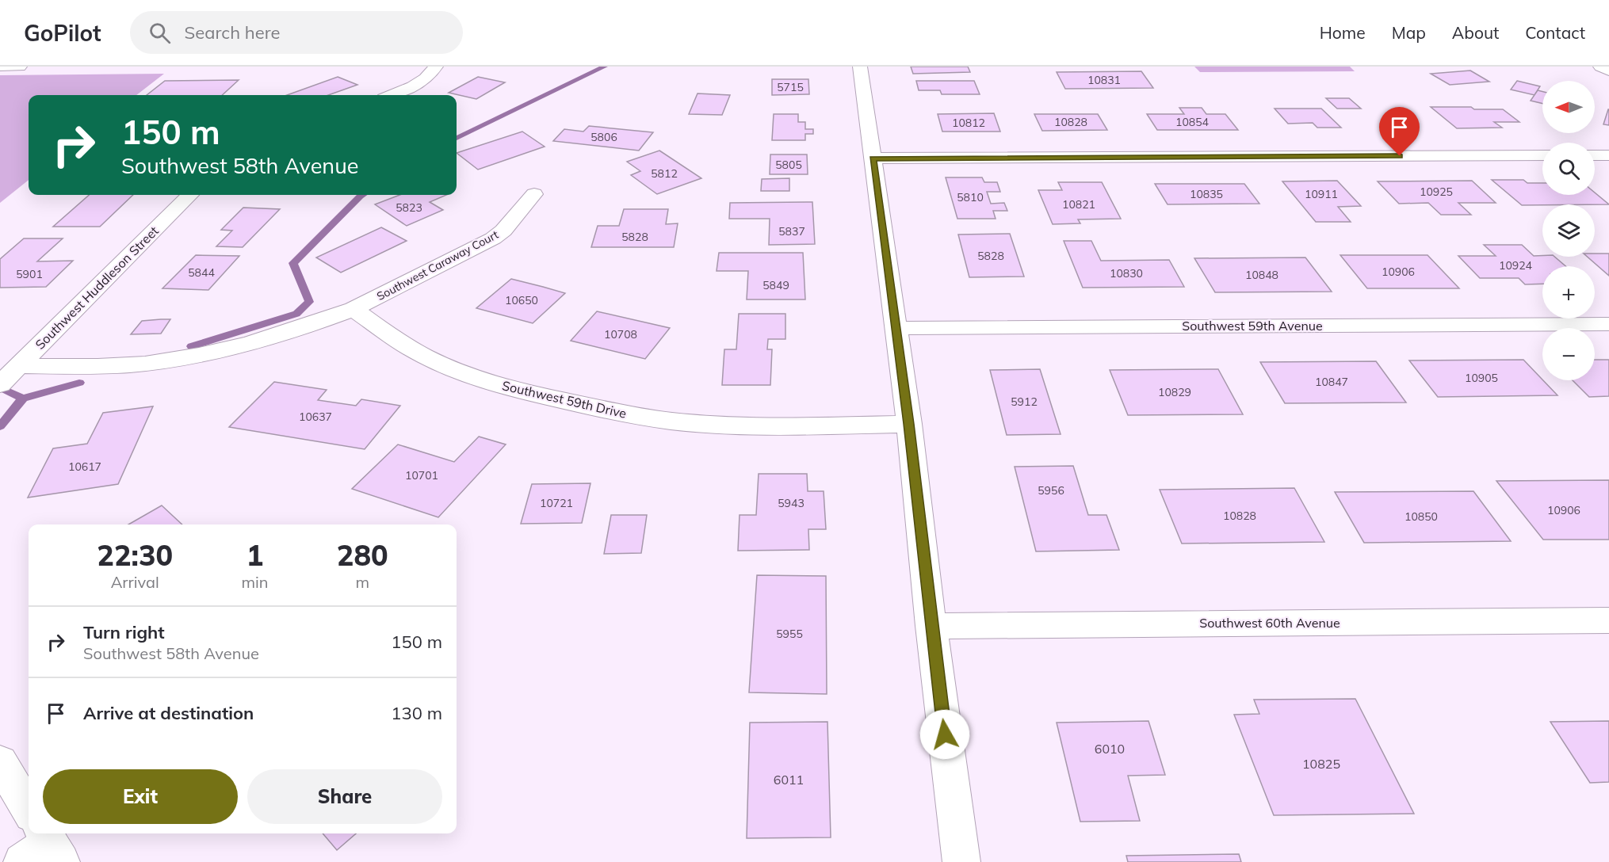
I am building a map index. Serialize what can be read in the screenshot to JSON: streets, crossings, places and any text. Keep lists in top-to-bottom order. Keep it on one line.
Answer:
{"streets":{"street":["Southwest Caraway Court","Southwest Huddleson Street","Southwest 59th Avenue","Southwest 59th Drive","Southwest 60th Avenue"]},"crossings":[["Southwest Caraway Court","Southwest 59th Drive"]],"house_numbers":["10831","5715","10828","10854","10812","5806","5805","5812","10925","10835","10911","5810","10821","5823","5837","5828","5828","10924","10906","5844","10830","5901","10848","5849","10650","10708","10905","10847","10829","5912","10637","10617","10701","5956","10721","5943","10906","10828","10850","5955","6010","10825","6011"],"north":"left","page":{"header":"GoPilot","search":"Search here","nav":["Home","Map","About","Contact"],"map_buttons":["+","−"],"turn":["150 m","Southwest 58th Avenue"],"eta":["22:30","Arrival","1","min","280","m"],"list":[{"name":"Turn right","note":"Southwest 58th Avenue","value":"150 m"},{"name":"Arrive at destination","value":"130 m"}],"buttons":["Exit","Share"]}}
